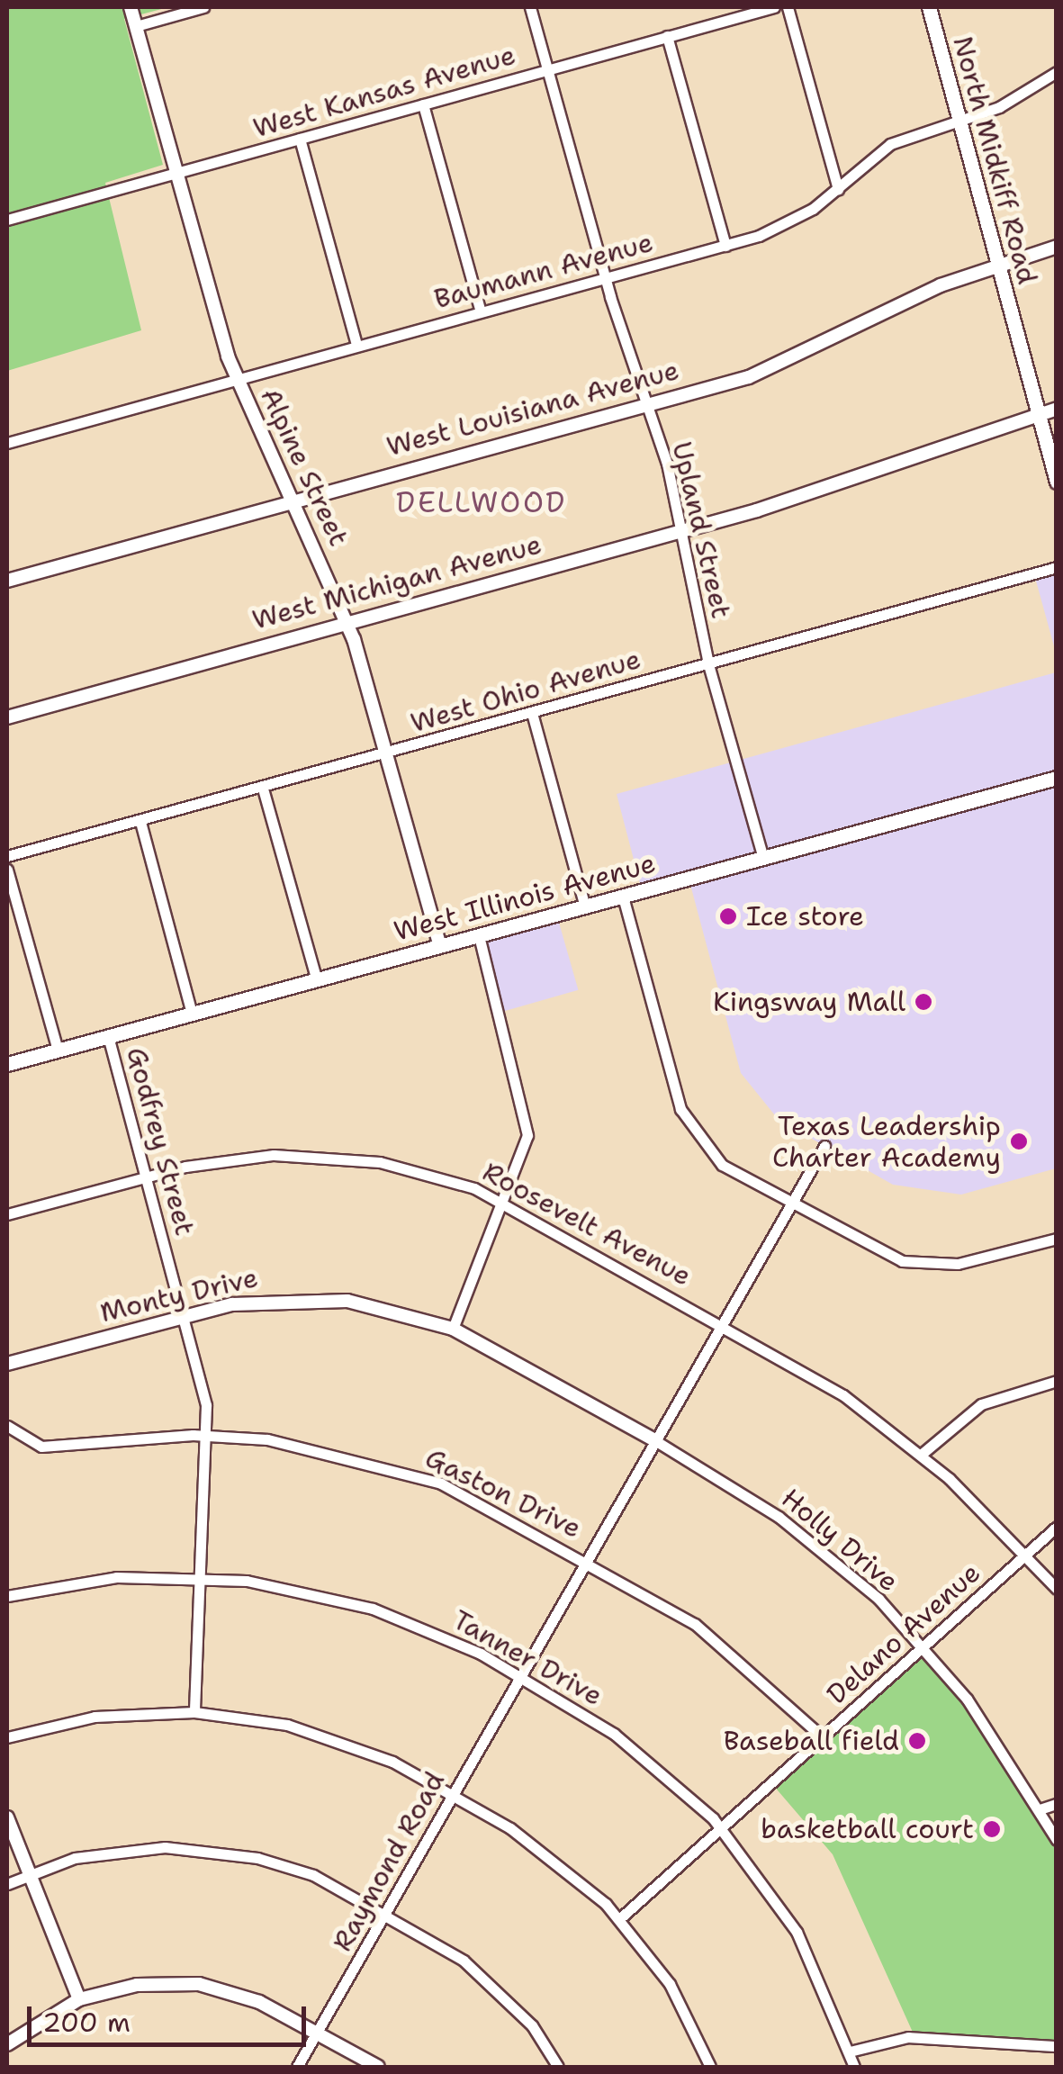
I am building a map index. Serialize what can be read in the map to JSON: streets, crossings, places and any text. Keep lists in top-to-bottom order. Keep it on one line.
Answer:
{"streets":{"main road":["North Midkiff Road","West Illinois Avenue"],"street":["West Kansas Avenue","Baumann Avenue","West Louisiana Avenue","Alpine Street","Upland Street","West Michigan Avenue","West Ohio Avenue","Godfrey Street","Roosevelt Avenue","Monty Drive","Gaston Drive","Holly Drive","Delano Avenue","Tanner Drive","Raymond Road"]},"crossings":[["West Kansas Avenue","Alpine Street"],["West Kansas Avenue","Upland Street"],["North Midkiff Road","Baumann Avenue"],["North Midkiff Road","West Louisiana Avenue"],["North Midkiff Road","West Michigan Avenue"],["Baumann Avenue","Alpine Street"],["Baumann Avenue","Upland Street"],["West Louisiana Avenue","Alpine Street"],["West Louisiana Avenue","Upland Street"],["Alpine Street","West Michigan Avenue"],["Alpine Street","West Ohio Avenue"],["Alpine Street","West Illinois Avenue"],["Upland Street","West Michigan Avenue"],["Upland Street","West Ohio Avenue"],["Upland Street","West Illinois Avenue"],["West Illinois Avenue","Godfrey Street"],["Godfrey Street","Roosevelt Avenue"],["Godfrey Street","Monty Drive"],["Godfrey Street","Gaston Drive"],["Godfrey Street","Tanner Drive"],["Roosevelt Avenue","Delano Avenue"],["Roosevelt Avenue","Raymond Road"],["Monty Drive","Holly Drive"],["Monty Drive","Raymond Road"],["Gaston Drive","Delano Avenue"],["Gaston Drive","Raymond Road"],["Holly Drive","Delano Avenue"],["Holly Drive","Raymond Road"],["Delano Avenue","Tanner Drive"],["Tanner Drive","Raymond Road"]],"districts":["DELLWOOD"],"places":["Ice store","Kingsway Mall","Texas Leadership Charter Academy","Baseball field","basketball court"],"scale_bar":"200 m"}
